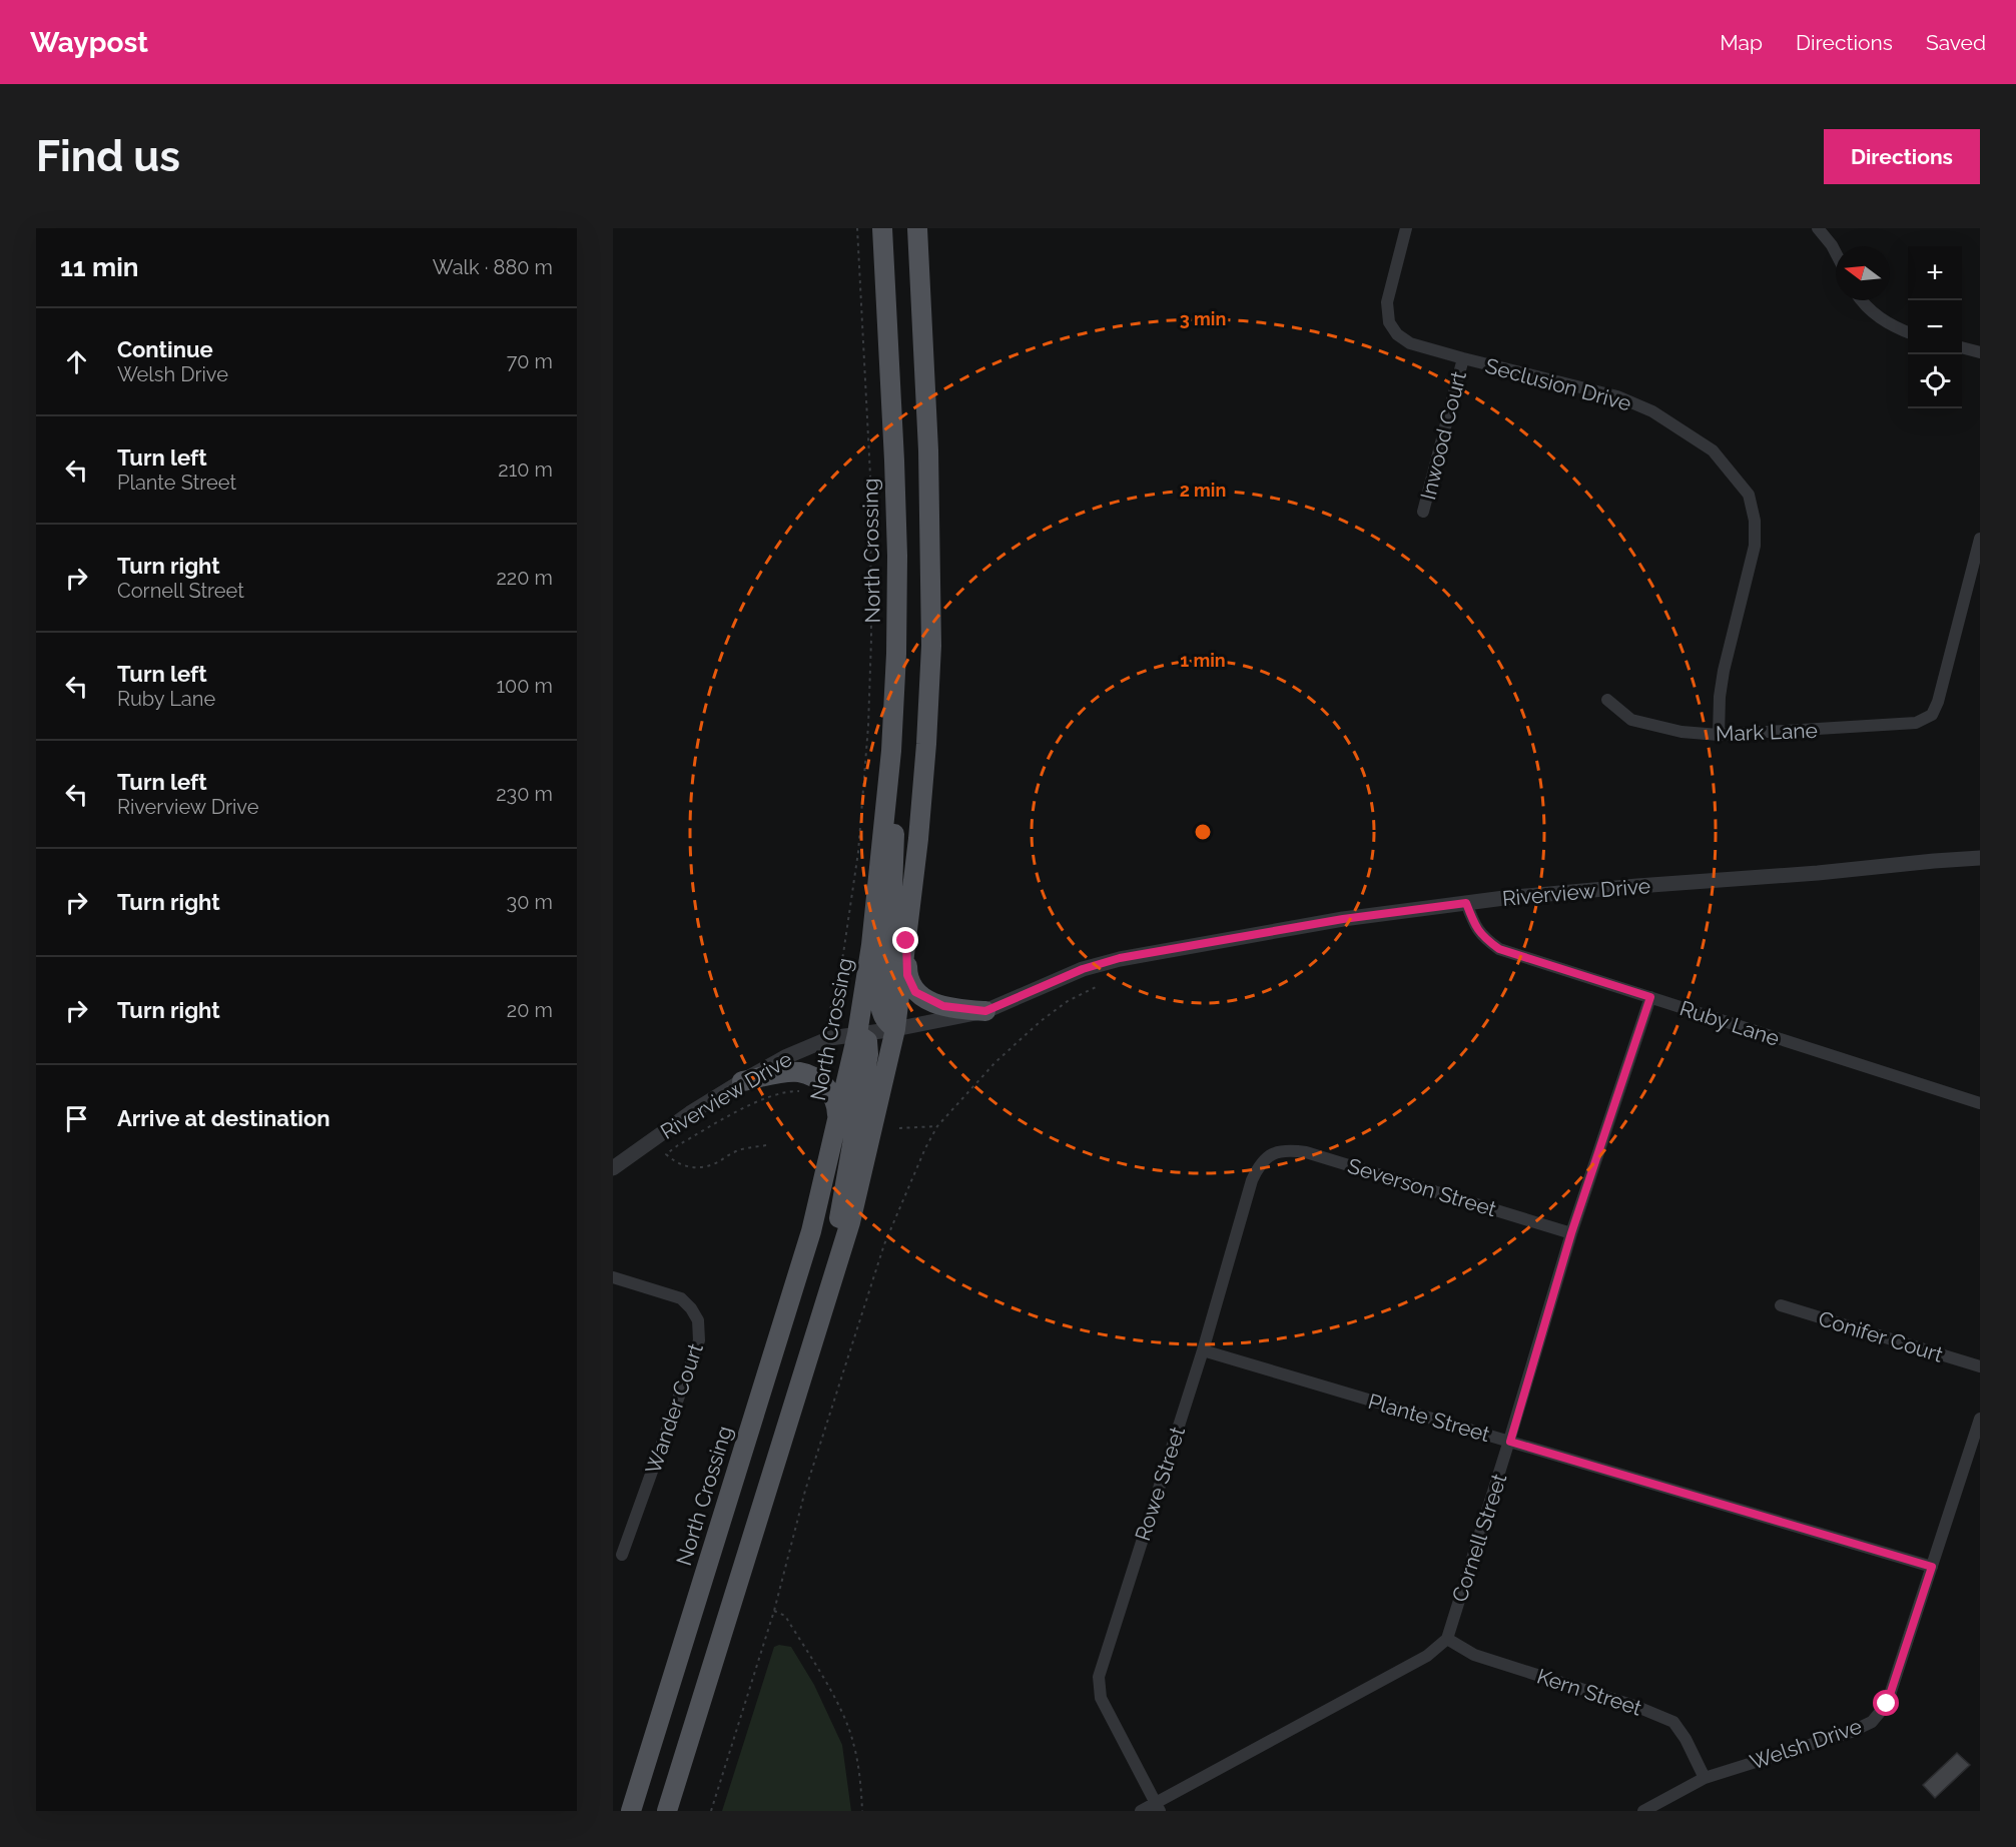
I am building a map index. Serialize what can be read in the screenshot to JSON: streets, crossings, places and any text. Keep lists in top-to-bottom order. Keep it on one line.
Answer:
{"streets":{"main road":["North Crossing"],"street":["Seclusion Drive","Inwood Court","Mark Lane","Riverview Drive","Ruby Lane","Severson Street","Conifer Court","Wander Court","Plante Street","Rowe Street","Cornell Street","Kern Street","Welsh Drive"]},"crossings":[["Seclusion Drive","Inwood Court"],["Seclusion Drive","Mark Lane"],["North Crossing","Riverview Drive"],["Riverview Drive","Ruby Lane"],["Ruby Lane","Cornell Street"],["Severson Street","Rowe Street"],["Severson Street","Cornell Street"],["Plante Street","Rowe Street"],["Plante Street","Cornell Street"],["Plante Street","Welsh Drive"],["Cornell Street","Kern Street"],["Kern Street","Welsh Drive"]],"north":"left","page":{"header":"Waypost","nav":["Map","Directions","Saved"],"buttons":"Directions","title":"Find us","heading":["11 min","Walk · 880 m"],"map_buttons":["+","−"],"list":[["Continue","Welsh Drive","70 m"],["Turn left","Plante Street","210 m"],["Turn right","Cornell Street","220 m"],["Turn left","Ruby Lane","100 m"],["Turn left","Riverview Drive","230 m"],["Turn right","30 m"],["Turn right","20 m"],"Arrive at destination"]},"rings":["3 min","2 min","1 min"]}
